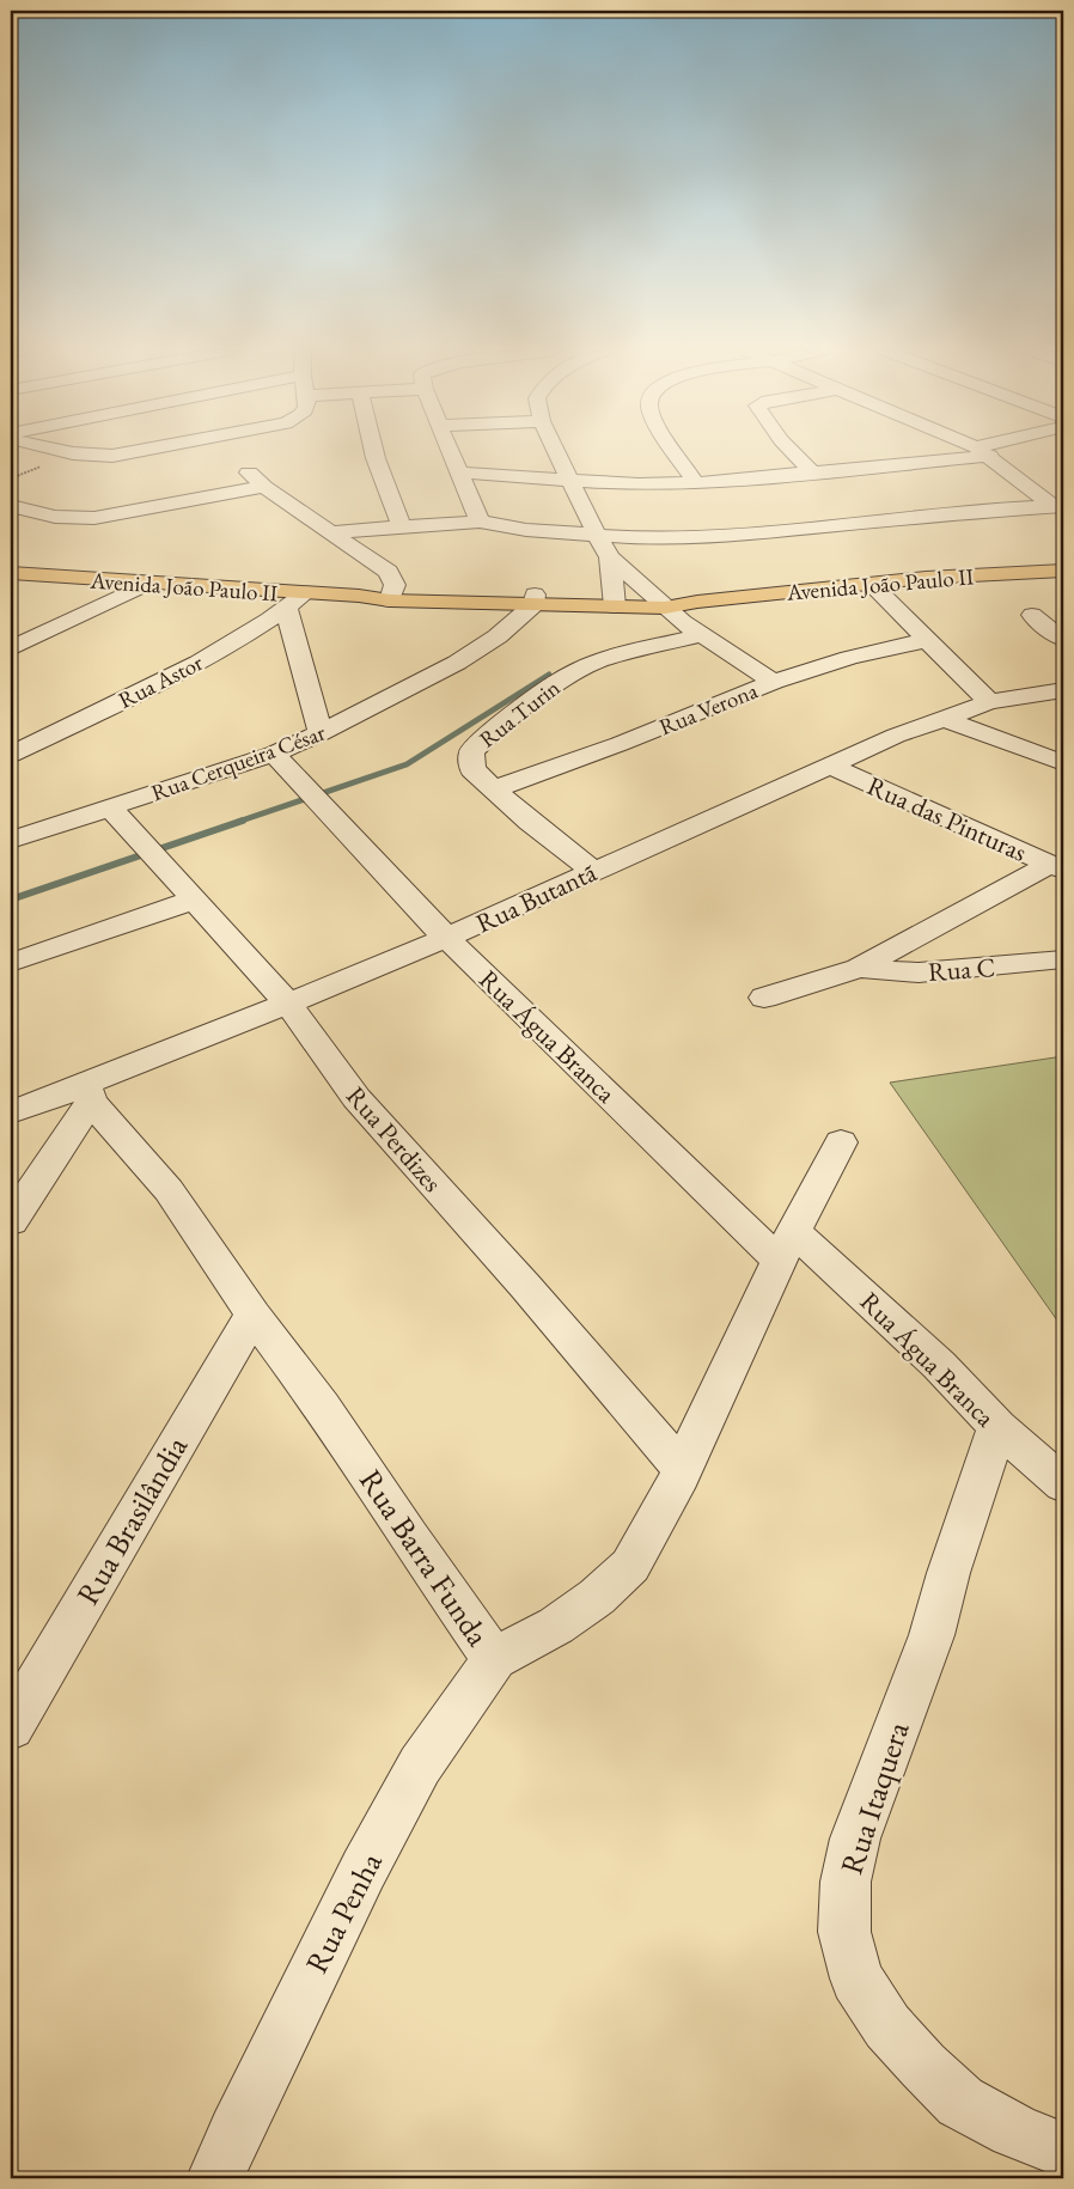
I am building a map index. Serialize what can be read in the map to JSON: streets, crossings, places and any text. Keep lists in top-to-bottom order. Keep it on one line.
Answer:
{"streets":{"main road":["Avenida João Paulo II"],"street":["Rua Astor","Rua Verona","Rua Turin","Rua Cerqueira César","Rua das Pinturas","Rua Butantã","Rua C","Rua Água Branca","Rua Perdizes","Rua Brasilândia","Rua Barra Funda","Rua Itaquera","Rua Penha"]},"crossings":[["Avenida João Paulo II","Rua Astor"],["Avenida João Paulo II","Rua Cerqueira César"],["Rua Verona","Rua Turin"],["Rua Turin","Rua Butantã"],["Rua Cerqueira César","Rua Água Branca"],["Rua Cerqueira César","Rua Perdizes"],["Rua das Pinturas","Rua Butantã"],["Rua Butantã","Rua Água Branca"],["Rua Butantã","Rua Perdizes"],["Rua Butantã","Rua Barra Funda"],["Rua Água Branca","Rua Barra Funda"],["Rua Água Branca","Rua Itaquera"],["Rua Perdizes","Rua Barra Funda"],["Rua Brasilândia","Rua Barra Funda"],["Rua Barra Funda","Rua Penha"]]}
